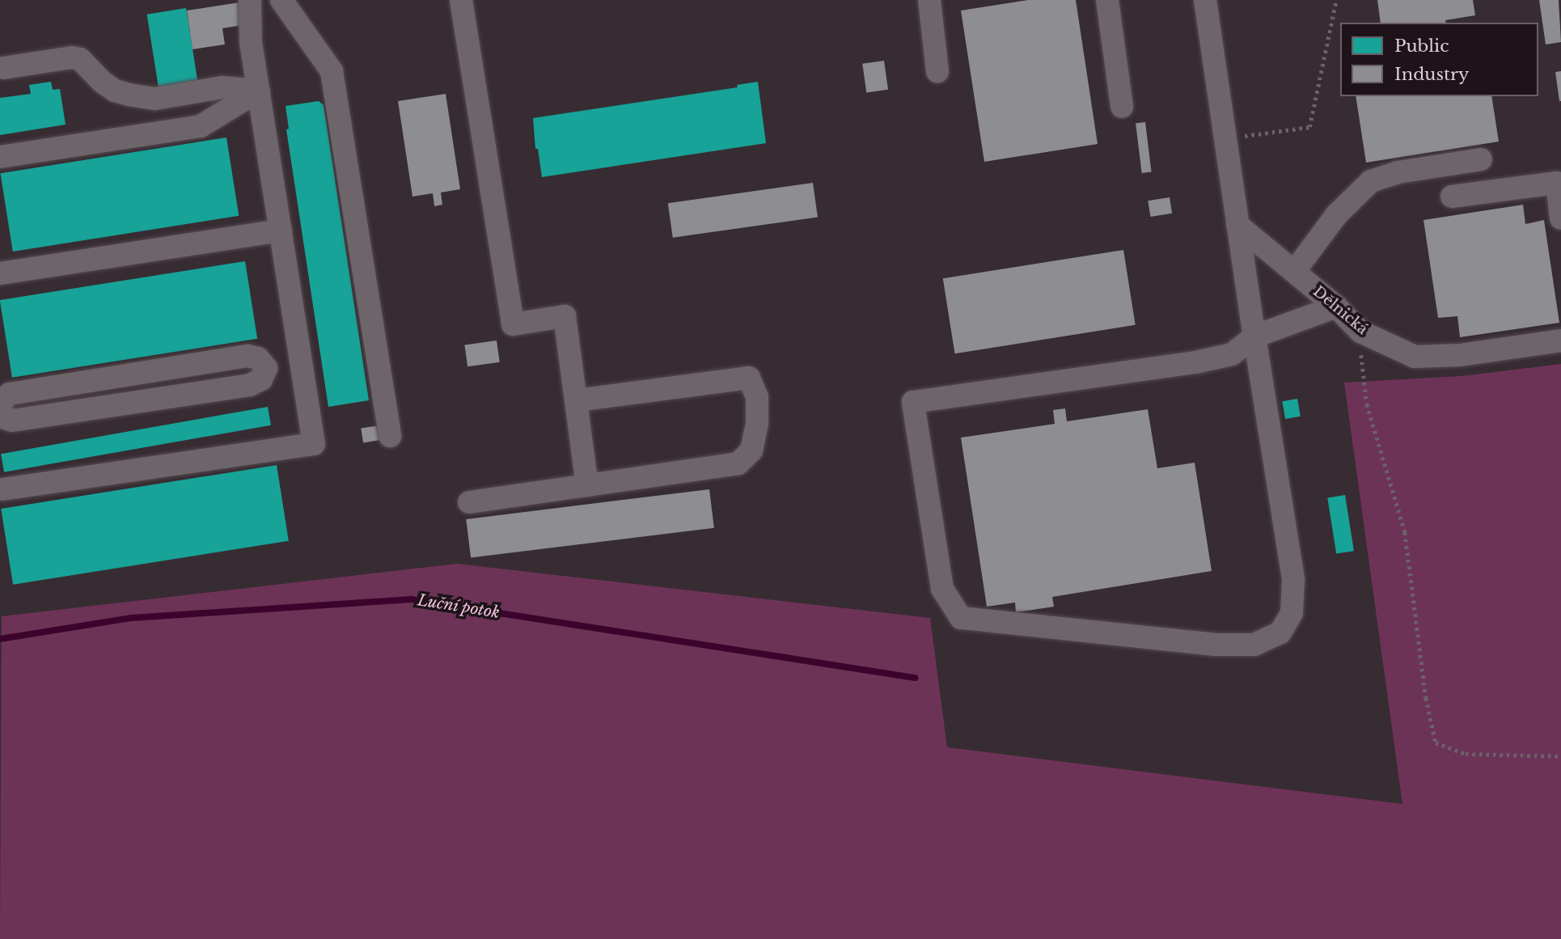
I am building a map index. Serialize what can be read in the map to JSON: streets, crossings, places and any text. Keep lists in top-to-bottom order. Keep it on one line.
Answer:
{"streets":{"street":["Dělnická"]},"water":["Luční potok"],"legend":["Public","Industry"]}
